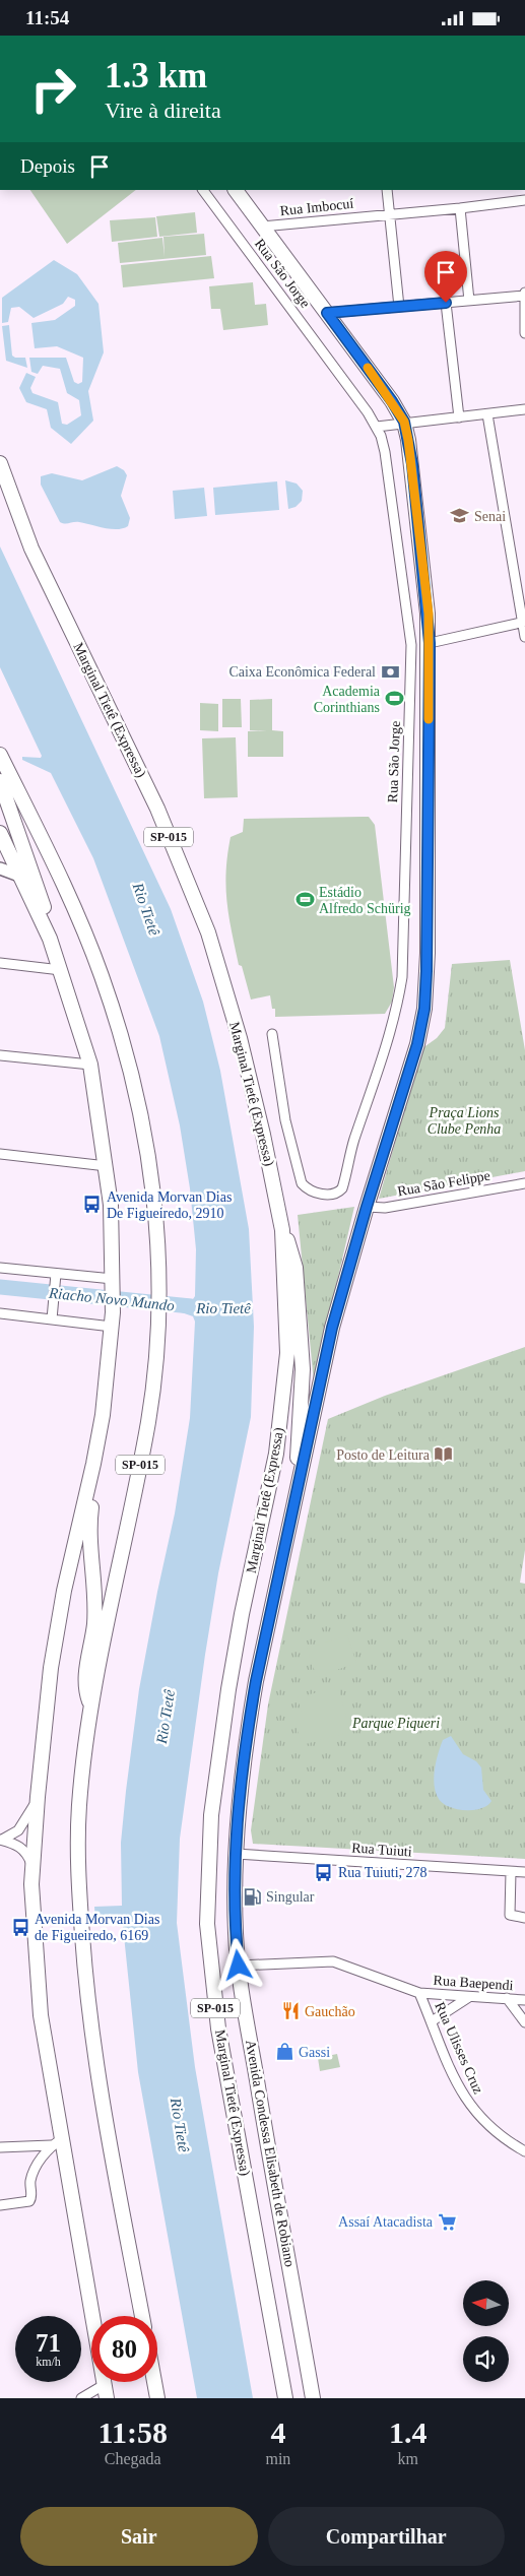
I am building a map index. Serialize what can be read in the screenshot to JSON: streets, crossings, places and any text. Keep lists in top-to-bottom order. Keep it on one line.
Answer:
{"streets":{"highway":["Marginal Tietê (Expressa)","SP-015","Avenida Condessa Elisabeth de Robiano"],"street":["Rua Imbocuí","Rua São Jorge","Rua São Felippe","Rua Tuiuti","Rua Baependi","Rua Ulisses Cruz"]},"crossings":[["Rua Imbocuí","Avenida Condessa Elisabeth de Robiano"],["Rua São Felippe","Avenida Condessa Elisabeth de Robiano"],["Rua Tuiuti","Avenida Condessa Elisabeth de Robiano"],["Rua Baependi","Rua Ulisses Cruz"],["Rua Ulisses Cruz","Avenida Condessa Elisabeth de Robiano"]],"water":["Rio Tietê","Riacho Novo Mundo"],"parks":["Praça Lions Clube Penha","Parque Piqueri"],"places":{"school or university":["Senai"],"bank":["Caixa Econômica Federal"],"sports":["Academia Corinthians","Estádio Alfredo Schürig"],"bus stop":["Avenida Morvan Dias De Figueiredo, 2910","Rua Tuiuti, 278","Avenida Morvan Dias de Figueiredo, 6169"],"library":["Posto de Leitura"],"fuel station":["Singular"],"restaurant":["Gauchão"],"shop":["Gassi"],"supermarket":["Assaí Atacadista"]},"north":"left","page":{"status":"11:54","turn":["1.3 km","Vire à direita"],"then":"Depois","speed":"71 km/h","limit":"80","eta":["11:58","Chegada","4","min","1.4","km"],"buttons":["Sair","Compartilhar"]}}
